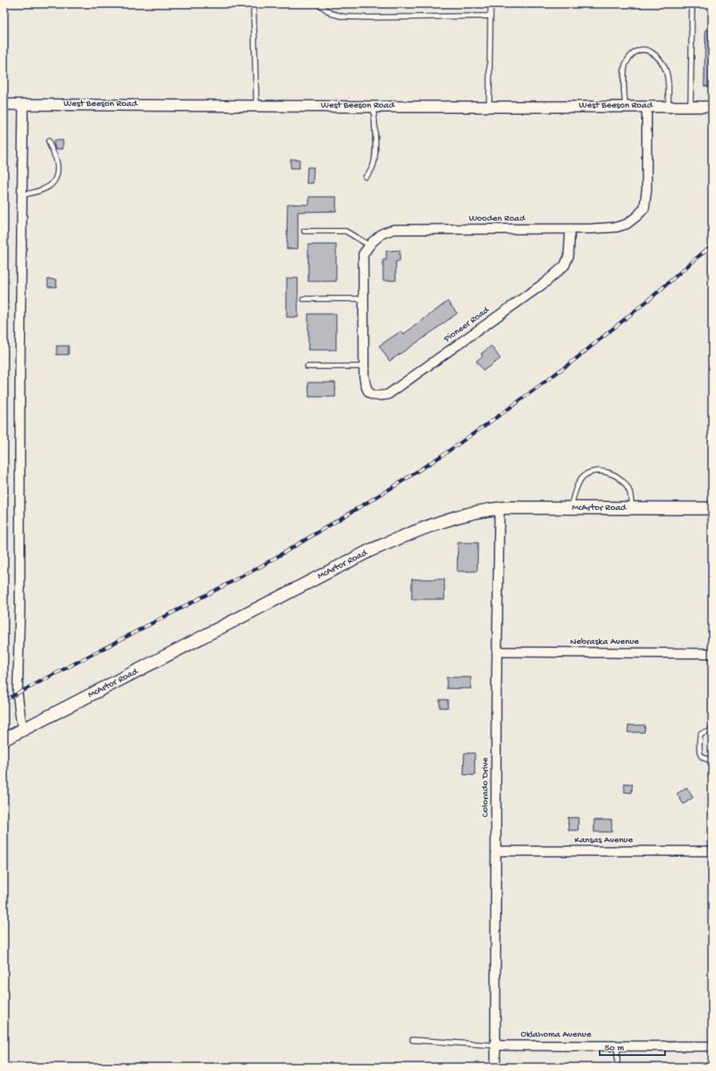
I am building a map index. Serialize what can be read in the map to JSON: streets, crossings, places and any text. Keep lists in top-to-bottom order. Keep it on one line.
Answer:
{"streets":{"main road":["McArtor Road"],"street":["West Beeson Road","Wooden Road","Pioneer Road","Nebraska Avenue","Colorado Drive","Kansas Avenue","Oklahoma Avenue"]},"crossings":[["West Beeson Road","Wooden Road"],["Wooden Road","Pioneer Road"],["McArtor Road","Colorado Drive"],["Nebraska Avenue","Colorado Drive"],["Colorado Drive","Kansas Avenue"],["Colorado Drive","Oklahoma Avenue"]],"scale_bar":"50 m"}
